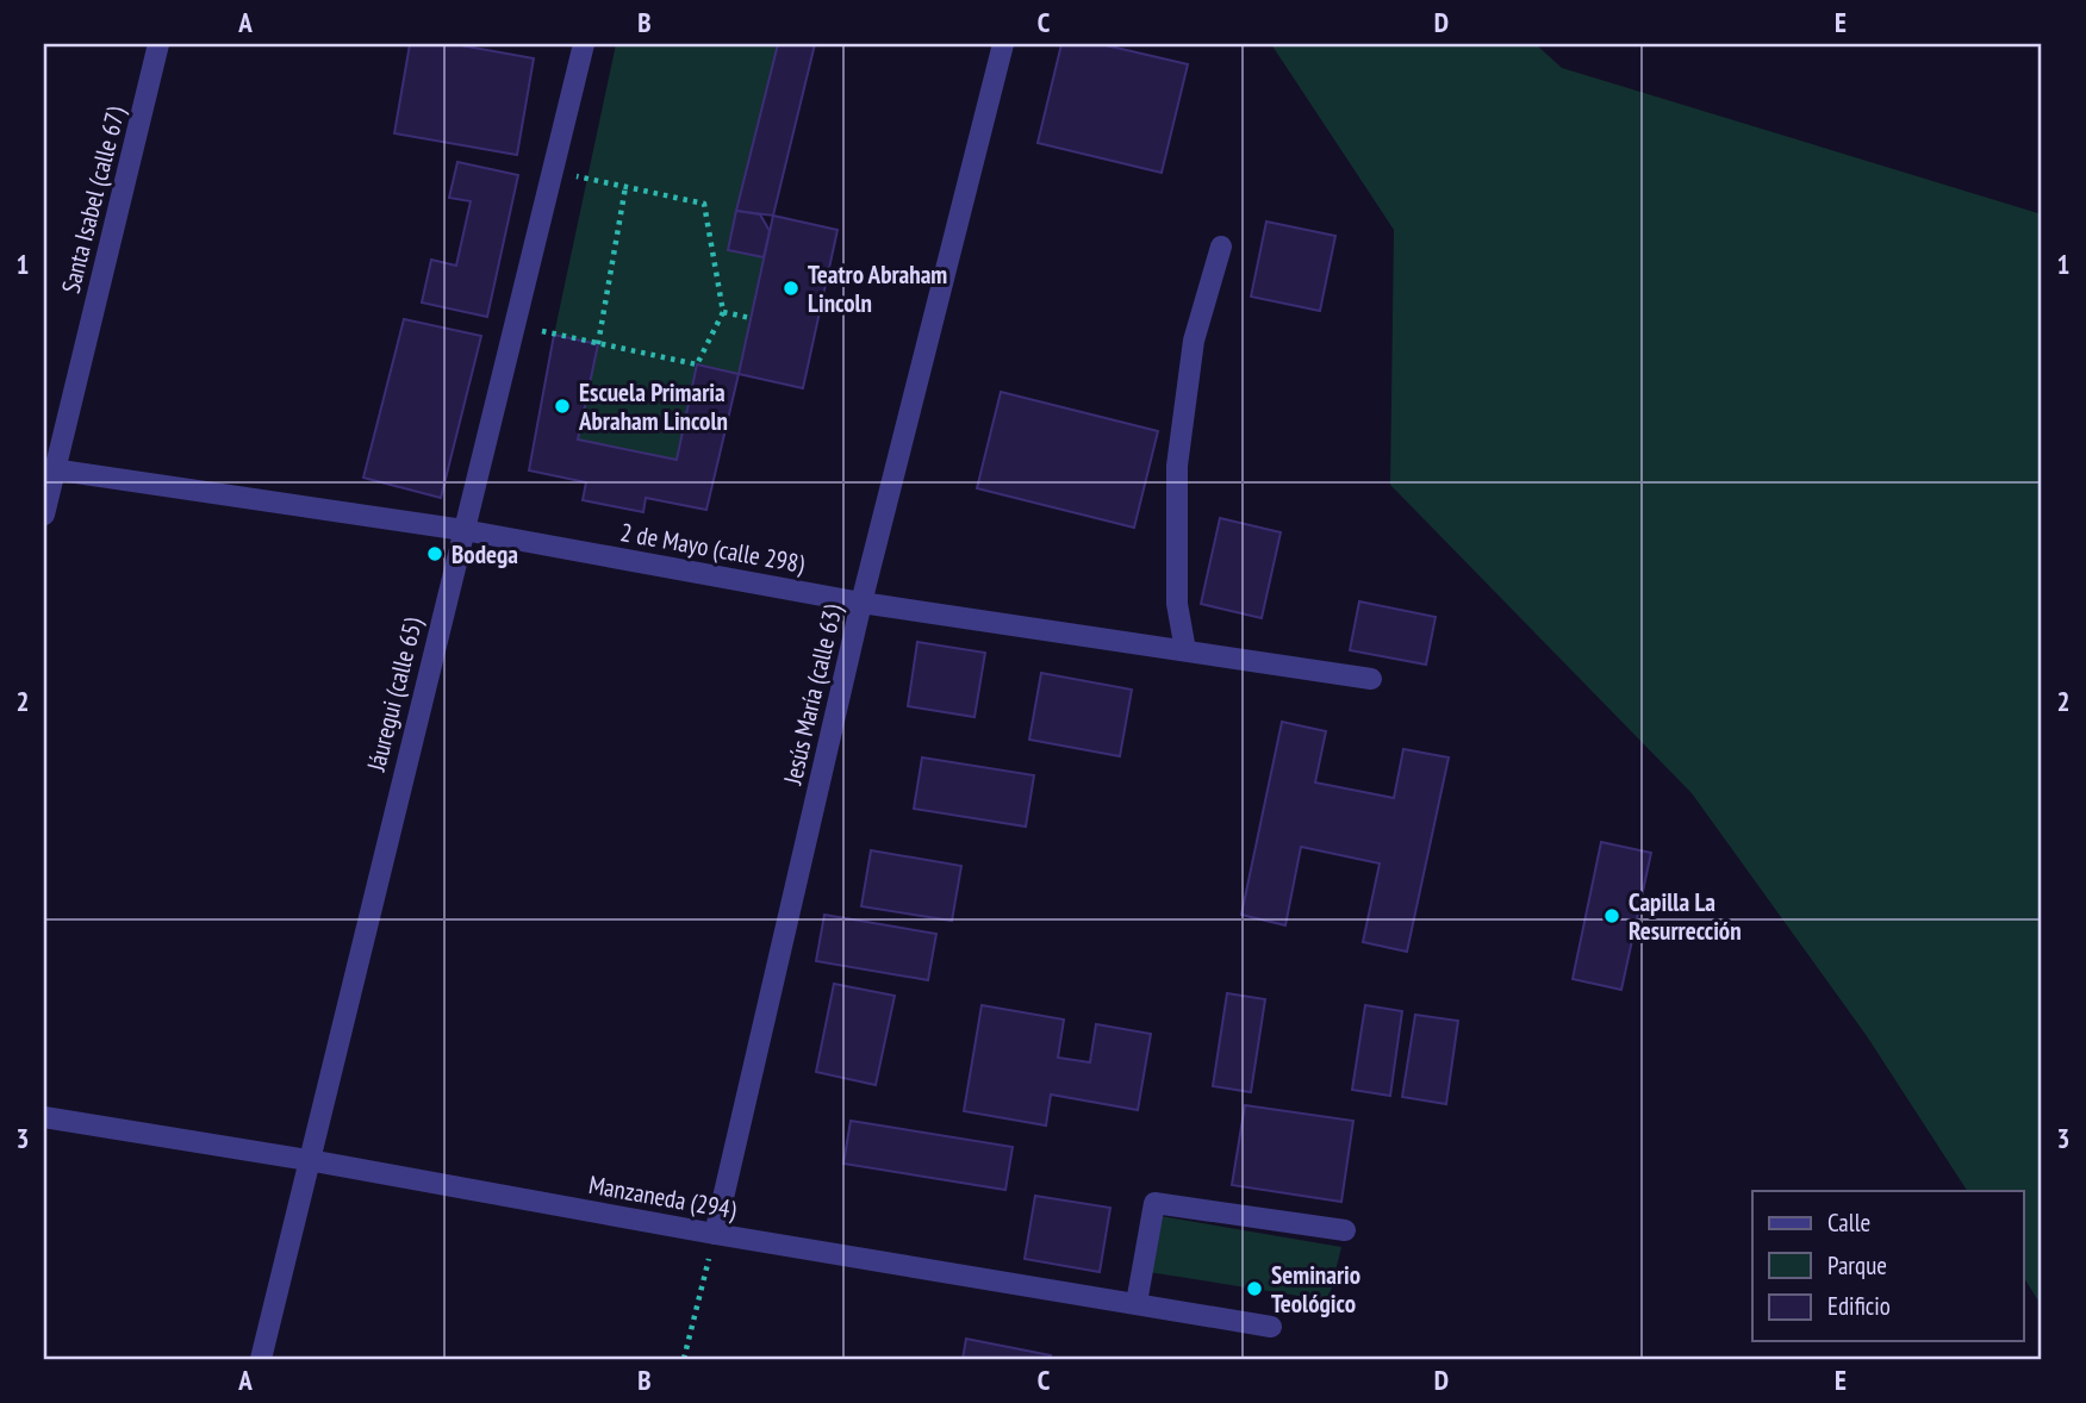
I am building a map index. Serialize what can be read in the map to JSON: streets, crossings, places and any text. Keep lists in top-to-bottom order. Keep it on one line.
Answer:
{"streets":{"street":["Santa Isabel (calle 67)","2 de Mayo (calle 298)","Jáuregui (calle 65)","Jesús María (calle 63)","Manzaneda (294)"]},"crossings":[["Santa Isabel (calle 67)","2 de Mayo (calle 298)"],["2 de Mayo (calle 298)","Jáuregui (calle 65)"],["2 de Mayo (calle 298)","Jesús María (calle 63)"],["Jáuregui (calle 65)","Manzaneda (294)"],["Jesús María (calle 63)","Manzaneda (294)"]],"places":["Teatro Abraham Lincoln","Escuela Primaria Abraham Lincoln","Bodega","Capilla La Resurrección","Seminario Teológico"],"legend":["Calle","Parque","Edificio"],"grid":{"columns":["A","B","C","D","E"],"rows":["1","2","3"]}}
